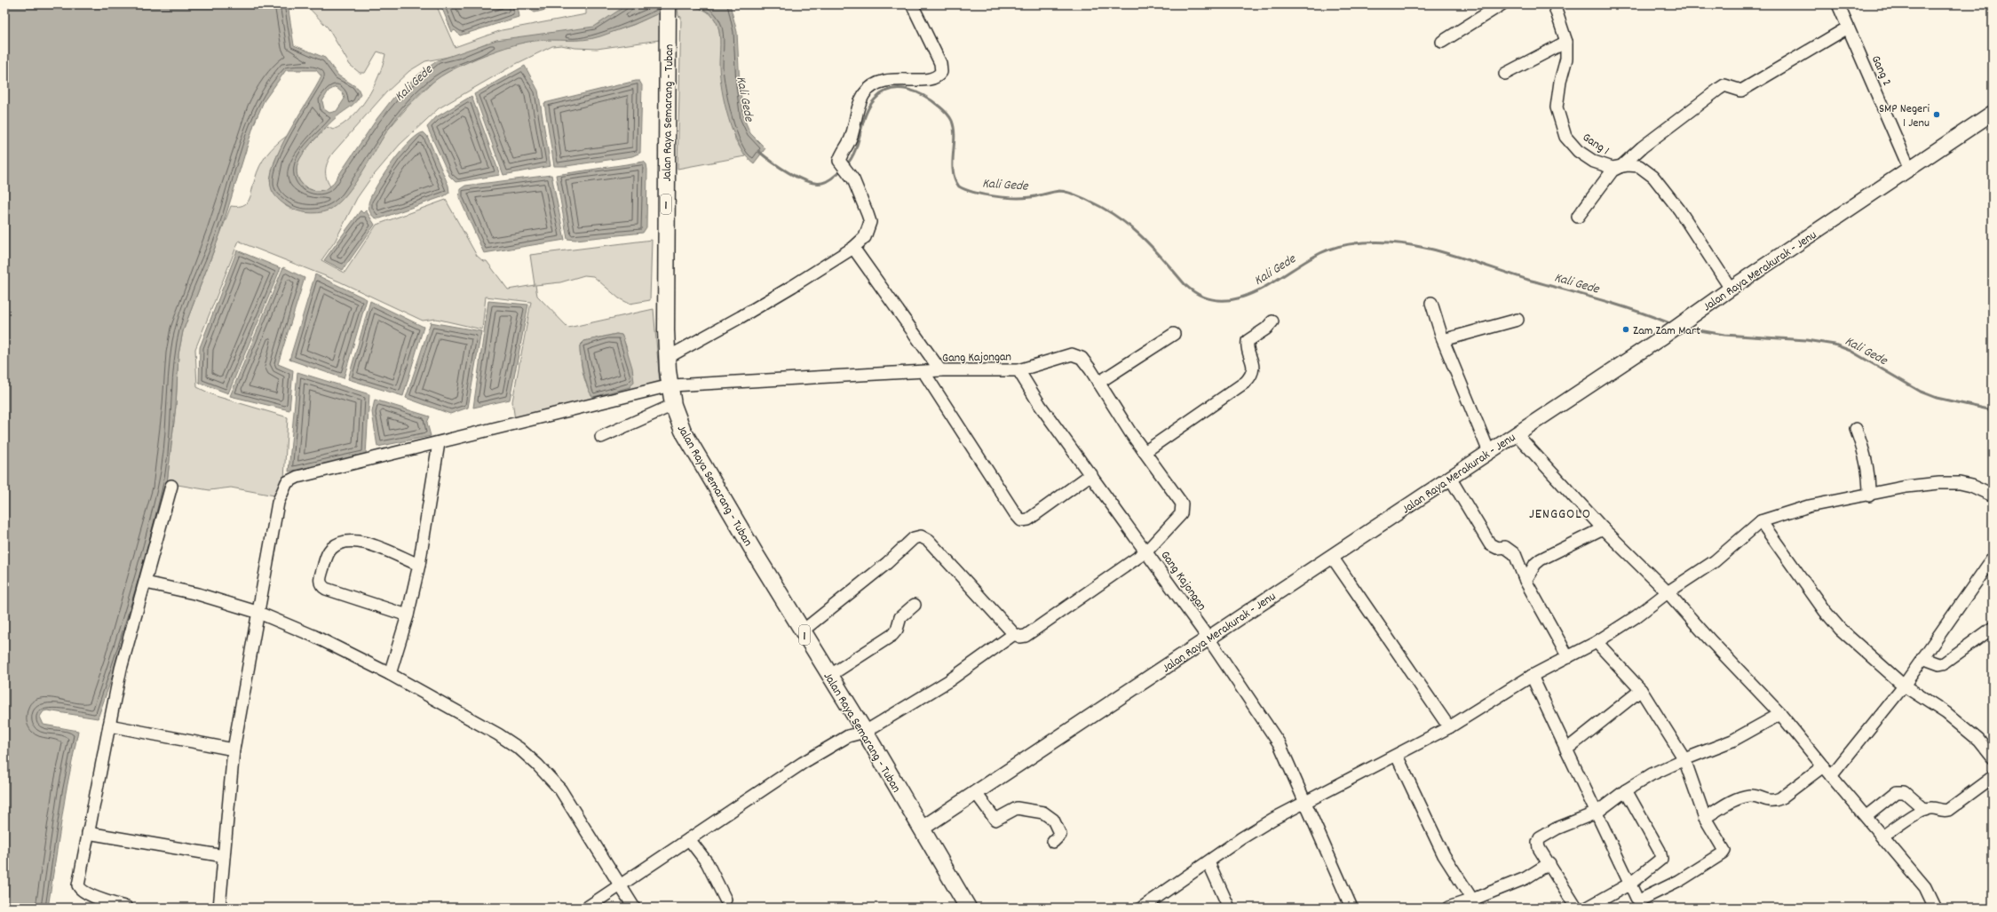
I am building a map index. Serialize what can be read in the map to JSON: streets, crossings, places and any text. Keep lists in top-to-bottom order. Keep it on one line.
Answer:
{"streets":{"highway":["Jalan Raya Semarang - Tuban","1"],"main road":["Jalan Raya Merakurak - Jenu"],"street":["Gang 2","Gang 1","Gang Kajongan"]},"crossings":[["Gang 2","Jalan Raya Merakurak - Jenu"],["Jalan Raya Semarang - Tuban","Jalan Raya Merakurak - Jenu"],["Jalan Raya Semarang - Tuban","Gang Kajongan"],["Gang 1","Jalan Raya Merakurak - Jenu"],["Jalan Raya Merakurak - Jenu","Gang Kajongan"]],"districts":["JENGGOLO"],"water":["Kali Gede"],"places":["SMP Negeri 1 Jenu","Zam Zam Mart"]}
